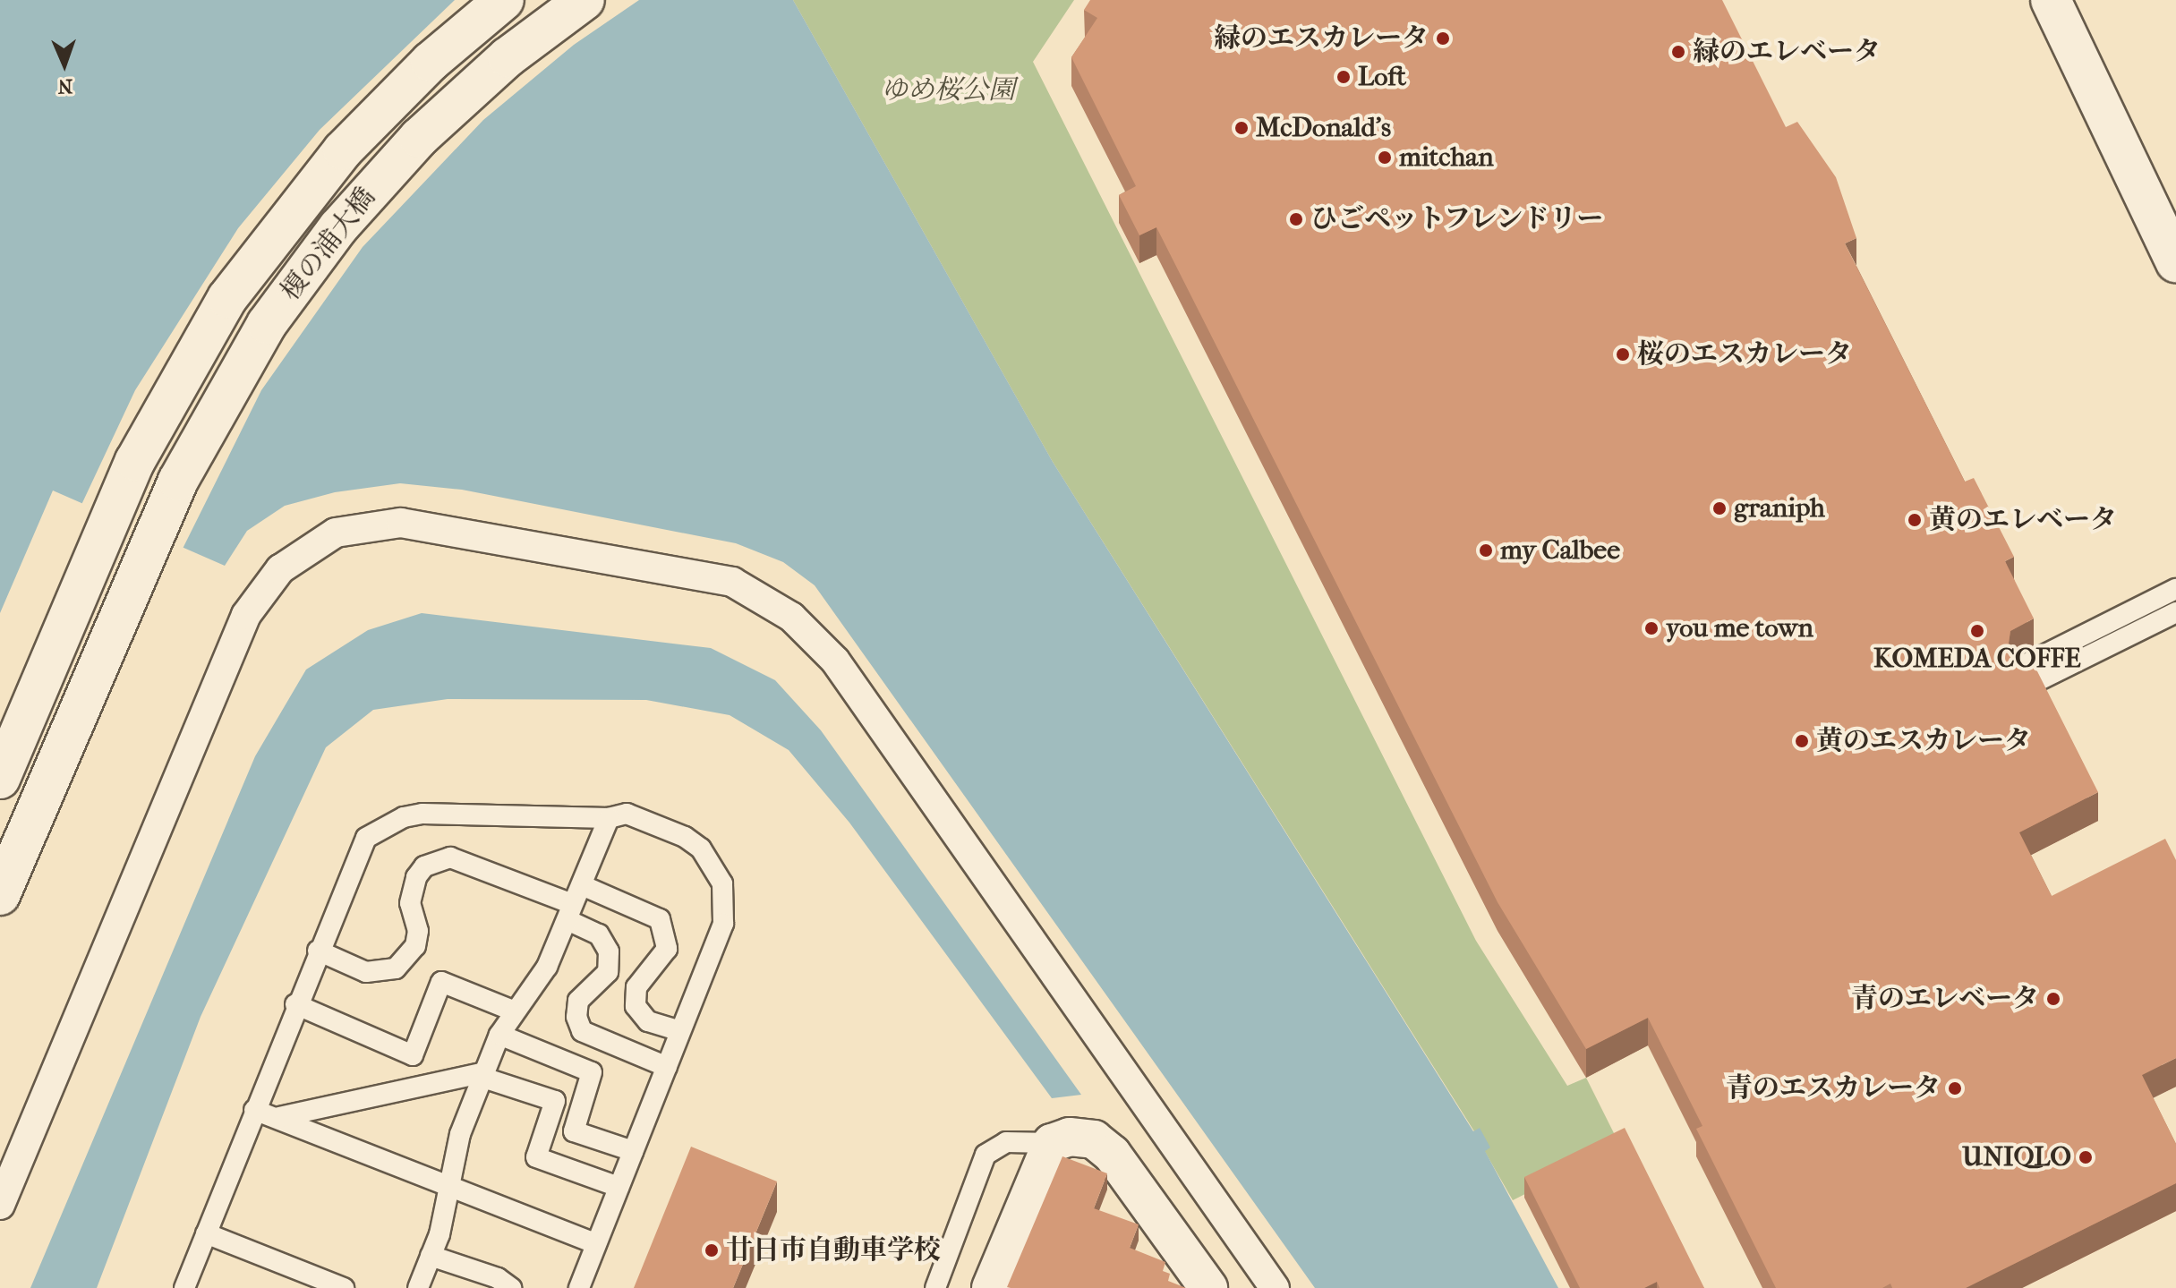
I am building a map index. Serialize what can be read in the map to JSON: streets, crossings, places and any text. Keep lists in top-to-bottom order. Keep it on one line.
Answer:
{"streets":{"street":["榎の浦大橋"]},"parks":["ゆめ桜公園"],"places":["緑のエスカレータ","緑のエレベータ","Loft","McDonald's","mitchan","ひごペットフレンドリー","桜のエスカレータ","graniph","黄のエレベータ","my Calbee","you me town","KOMEDA COFFE","黄のエスカレータ","青のエレベータ","青のエスカレータ","UNIQLO","廿日市自動車学校"],"north":"bottom"}
